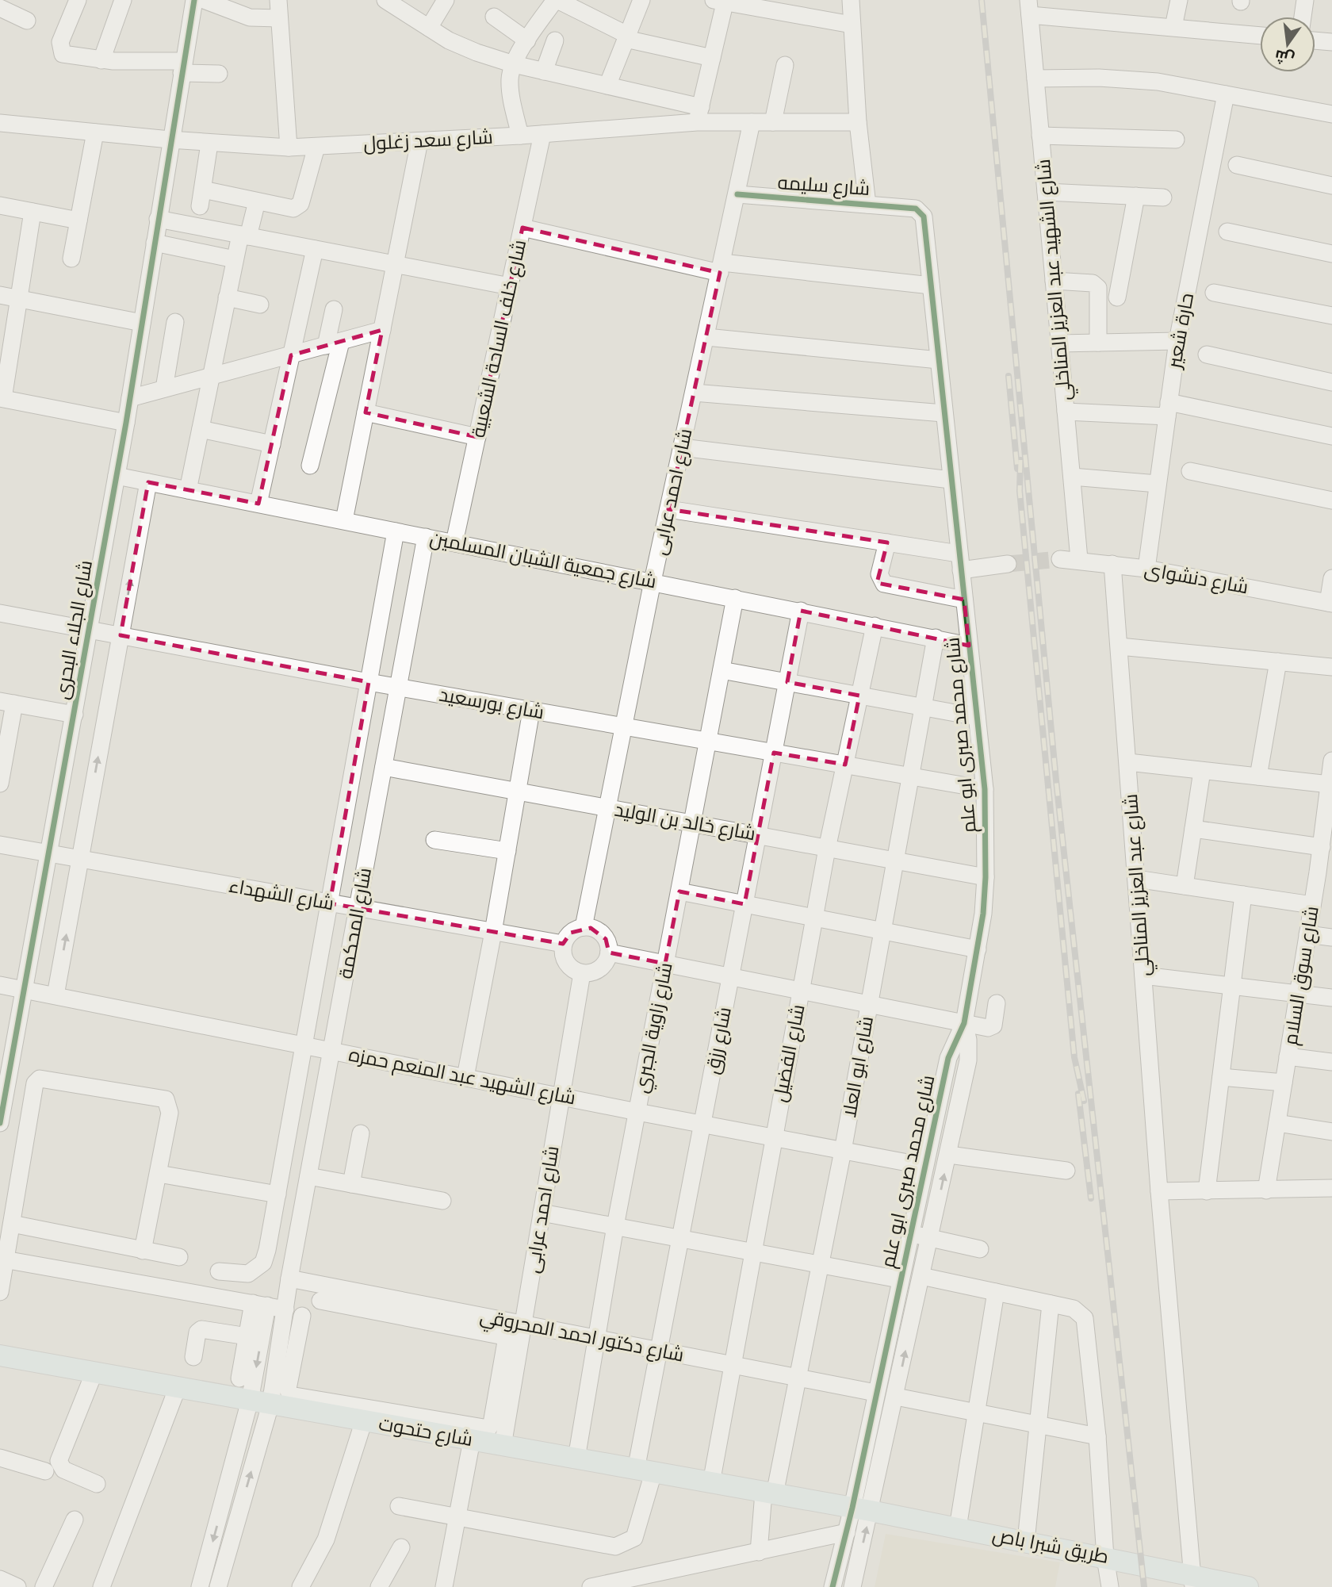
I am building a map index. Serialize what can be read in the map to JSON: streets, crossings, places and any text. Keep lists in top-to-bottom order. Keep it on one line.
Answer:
{"streets":{"main road":["شارع حتحوت","طريق شبرا باص"],"street":["شارع سعد زغلول","شارع سليمه","شارع الشهيد عبد العزيز المناخلي","حارة شعير","شارع خلف الساحة الشعبية","شارع احمد عرابى","شارع جمعية الشبان المسلمين","شارع دنشواى","شارع الجلاء البحرى","شارع بورسعيد","شارع محمد صبرى ابو علم","شارع خالد بن الوليد","شارع عبد العزيز المناخلي","شارع الشهداء","شارع المحكمة","شارع سوق السلام","شارع زاوية الجبري","شارع رزق","شارع الفضيل","شارع ابو العلا","شارع الشهيد عبد المنعم حمزه","شارع دكتور احمد المحروقي"]},"crossings":[["شارع سعد زغلول","شارع خلف الساحة الشعبية"],["شارع سعد زغلول","شارع احمد عرابى"],["شارع سعد زغلول","شارع الجلاء البحرى"],["شارع سليمه","شارع احمد عرابى"],["شارع سليمه","شارع محمد صبرى ابو علم"],["شارع الشهيد عبد العزيز المناخلي","شارع دنشواى"],["حارة شعير","شارع دنشواى"],["شارع خلف الساحة الشعبية","شارع جمعية الشبان المسلمين"],["شارع احمد عرابى","شارع جمعية الشبان المسلمين"],["شارع احمد عرابى","شارع بورسعيد"],["شارع احمد عرابى","شارع خالد بن الوليد"],["شارع احمد عرابى","شارع الشهداء"],["شارع احمد عرابى","شارع رزق"],["شارع احمد عرابى","شارع الشهيد عبد المنعم حمزه"],["شارع احمد عرابى","شارع دكتور احمد المحروقي"],["شارع احمد عرابى","شارع حتحوت"],["شارع جمعية الشبان المسلمين","شارع الجلاء البحرى"],["شارع جمعية الشبان المسلمين","شارع محمد صبرى ابو علم"],["شارع جمعية الشبان المسلمين","شارع المحكمة"],["شارع جمعية الشبان المسلمين","شارع زاوية الجبري"],["شارع جمعية الشبان المسلمين","شارع رزق"],["شارع جمعية الشبان المسلمين","شارع الفضيل"],["شارع جمعية الشبان المسلمين","شارع ابو العلا"],["شارع دنشواى","شارع عبد العزيز المناخلي"],["شارع الجلاء البحرى","شارع بورسعيد"],["شارع الجلاء البحرى","شارع الشهداء"],["شارع الجلاء البحرى","شارع الشهيد عبد المنعم حمزه"],["شارع بورسعيد","شارع محمد صبرى ابو علم"],["شارع بورسعيد","شارع المحكمة"],["شارع بورسعيد","شارع زاوية الجبري"],["شارع بورسعيد","شارع رزق"],["شارع بورسعيد","شارع الفضيل"],["شارع بورسعيد","شارع ابو العلا"],["شارع محمد صبرى ابو علم","شارع خالد بن الوليد"],["شارع محمد صبرى ابو علم","شارع الشهيد عبد المنعم حمزه"],["شارع محمد صبرى ابو علم","شارع دكتور احمد المحروقي"],["شارع محمد صبرى ابو علم","شارع حتحوت"],["شارع محمد صبرى ابو علم","طريق شبرا باص"],["شارع خالد بن الوليد","شارع المحكمة"],["شارع خالد بن الوليد","شارع زاوية الجبري"],["شارع خالد بن الوليد","شارع رزق"],["شارع خالد بن الوليد","شارع الفضيل"],["شارع خالد بن الوليد","شارع ابو العلا"],["شارع عبد العزيز المناخلي","طريق شبرا باص"],["شارع الشهداء","شارع المحكمة"],["شارع المحكمة","شارع الشهيد عبد المنعم حمزه"],["شارع المحكمة","شارع دكتور احمد المحروقي"],["شارع المحكمة","شارع حتحوت"],["شارع زاوية الجبري","شارع الشهيد عبد المنعم حمزه"],["شارع زاوية الجبري","شارع دكتور احمد المحروقي"],["شارع زاوية الجبري","شارع حتحوت"],["شارع رزق","شارع الشهيد عبد المنعم حمزه"],["شارع رزق","شارع دكتور احمد المحروقي"],["شارع رزق","شارع حتحوت"],["شارع الفضيل","شارع الشهيد عبد المنعم حمزه"],["شارع الفضيل","شارع دكتور احمد المحروقي"],["شارع الفضيل","شارع حتحوت"],["شارع ابو العلا","شارع الشهيد عبد المنعم حمزه"],["شارع ابو العلا","شارع دكتور احمد المحروقي"],["شارع ابو العلا","شارع حتحوت"],["شارع حتحوت","طريق شبرا باص"]],"north":"bottom"}
